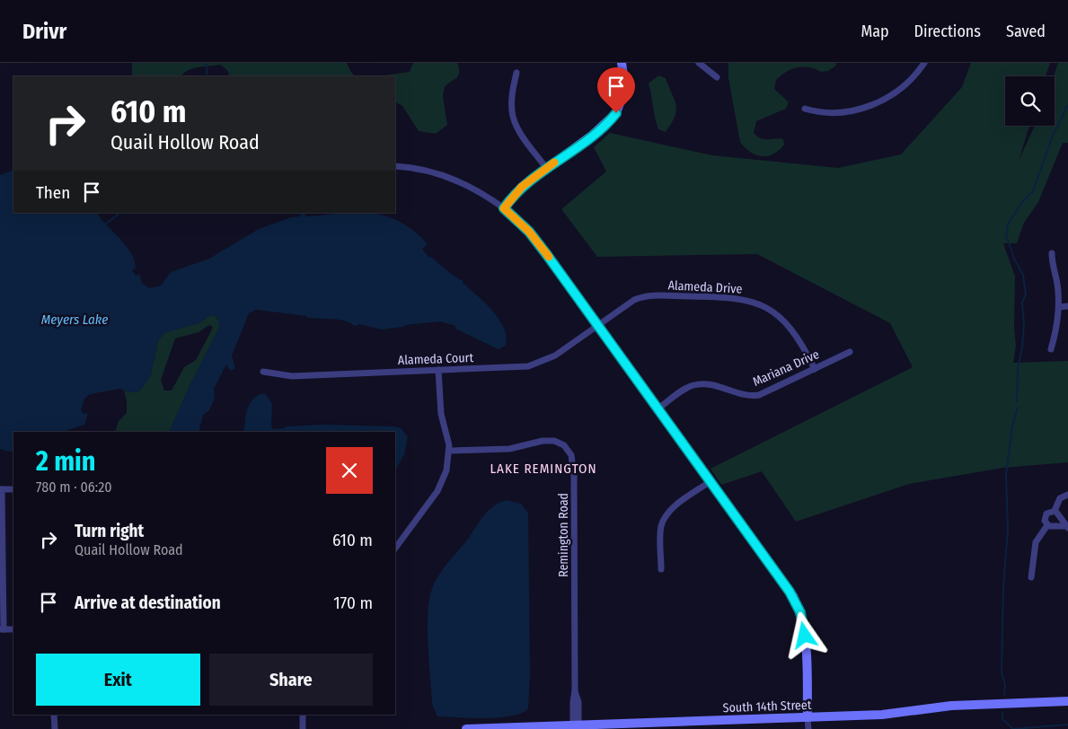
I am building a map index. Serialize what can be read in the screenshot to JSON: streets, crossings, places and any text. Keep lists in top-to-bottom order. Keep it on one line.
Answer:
{"streets":{"street":["Alameda Drive","Alameda Court","Mariana Drive","Remington Road","South 14th Street"]},"crossings":[["Alameda Drive","Alameda Court"],["Alameda Drive","Mariana Drive"],["Remington Road","South 14th Street"]],"districts":["LAKE REMINGTON"],"water":["Meyers Lake"],"page":{"header":"Drivr","nav":["Map","Directions","Saved"],"turn":["610 m","Quail Hollow Road"],"then":"Then","heading":["2 min","780 m · 06:20"],"list":[{"name":"Turn right","note":"Quail Hollow Road","value":"610 m"},{"name":"Arrive at destination","value":"170 m"}],"buttons":["Exit","Share"]}}
